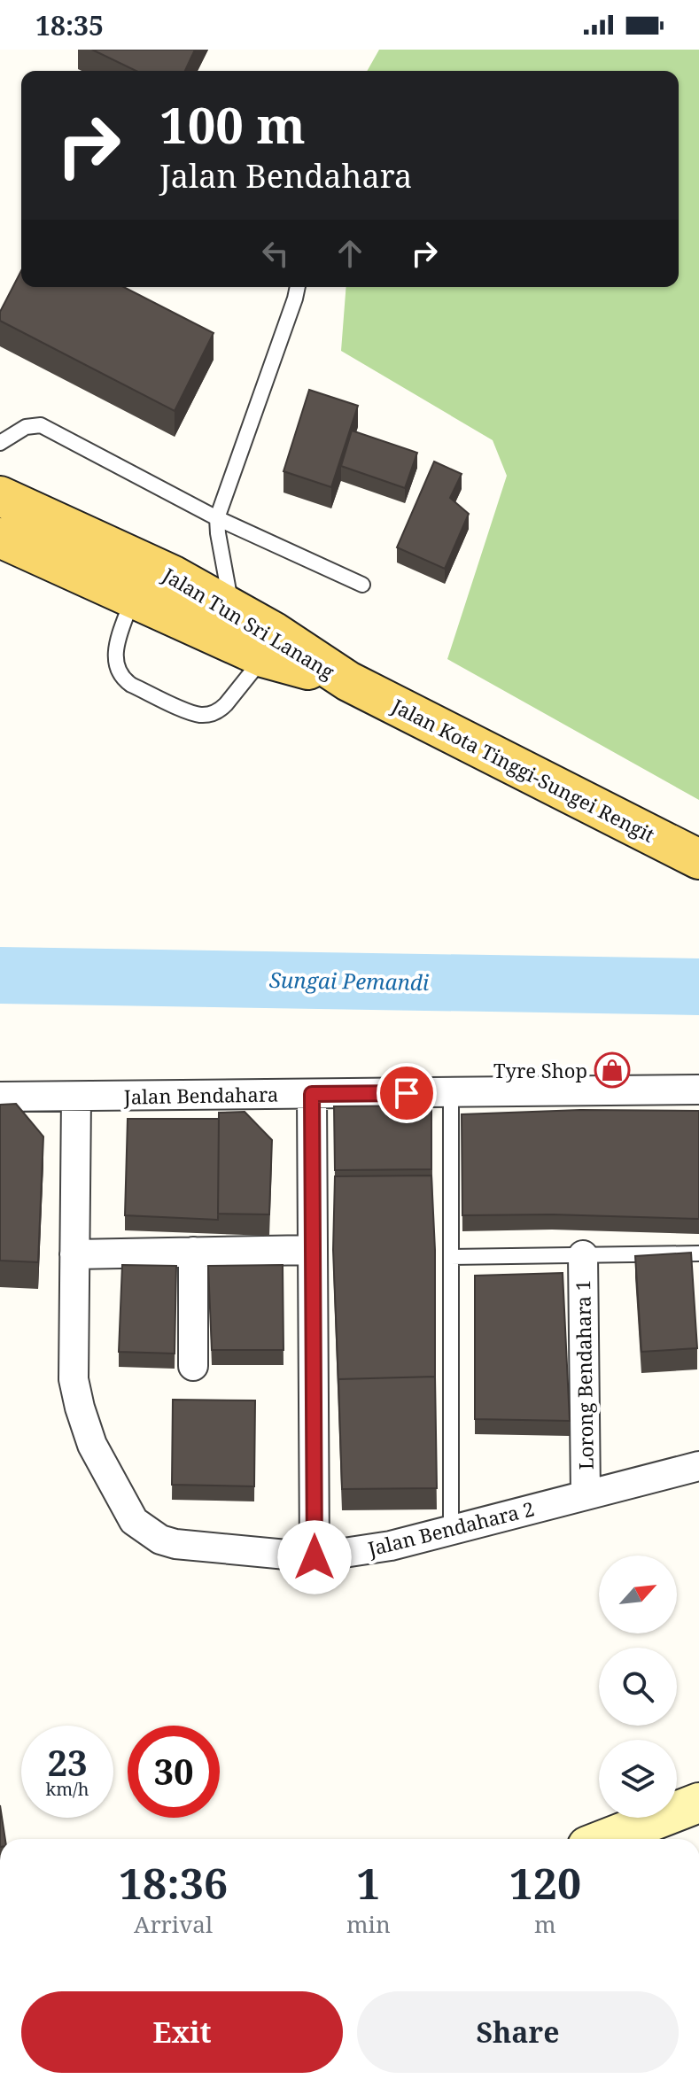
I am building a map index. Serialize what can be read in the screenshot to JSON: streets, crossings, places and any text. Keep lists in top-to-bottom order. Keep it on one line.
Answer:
{"streets":{"main road":["Jalan Tun Sri Lanang","Jalan Kota Tinggi-Sungei Rengit"],"street":["Jalan Bendahara","Lorong Bendahara 1","Jalan Bendahara 2"]},"crossings":[["Jalan Tun Sri Lanang","Jalan Kota Tinggi-Sungei Rengit"],["Jalan Bendahara","Jalan Bendahara 2"],["Lorong Bendahara 1","Jalan Bendahara 2"]],"water":["Sungai Pemandi"],"places":{"shop":["Tyre Shop"]},"north":"top right","page":{"status":"18:35","turn":["100 m","Jalan Bendahara"],"speed":"23 km/h","limit":"30","eta":["18:36","Arrival","1","min","120","m"],"buttons":["Exit","Share"]}}
